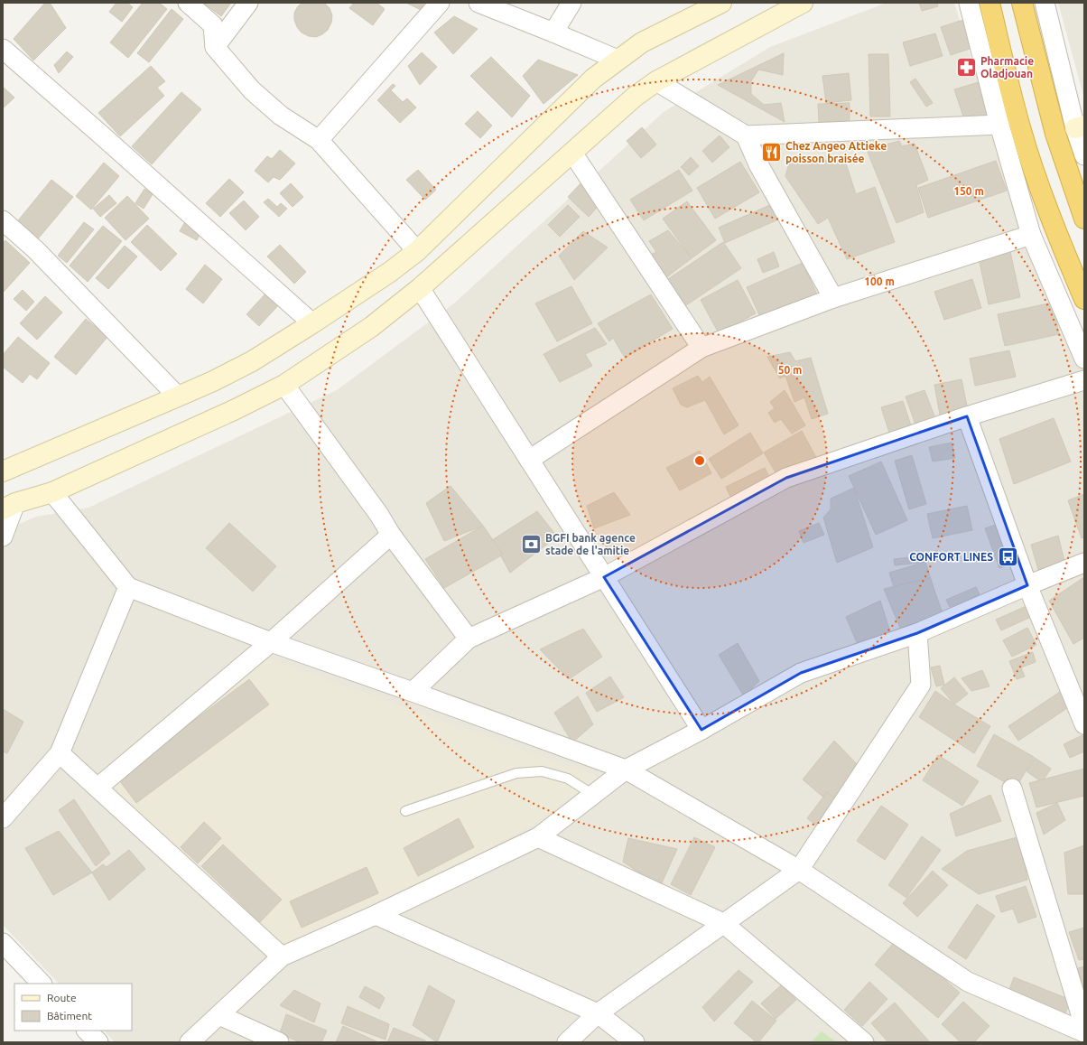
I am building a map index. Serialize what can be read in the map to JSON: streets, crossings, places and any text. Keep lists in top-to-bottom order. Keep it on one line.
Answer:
{"places":{"pharmacy":["Pharmacie Oladjouan"],"restaurant":["Chez Angeo Attieke poisson braisée"],"bank":["BGFI bank agence stade de l'amitie"],"bus stop":["CONFORT LINES"]},"legend":["Route","Bâtiment"],"rings":["150 m","100 m","50 m"]}
